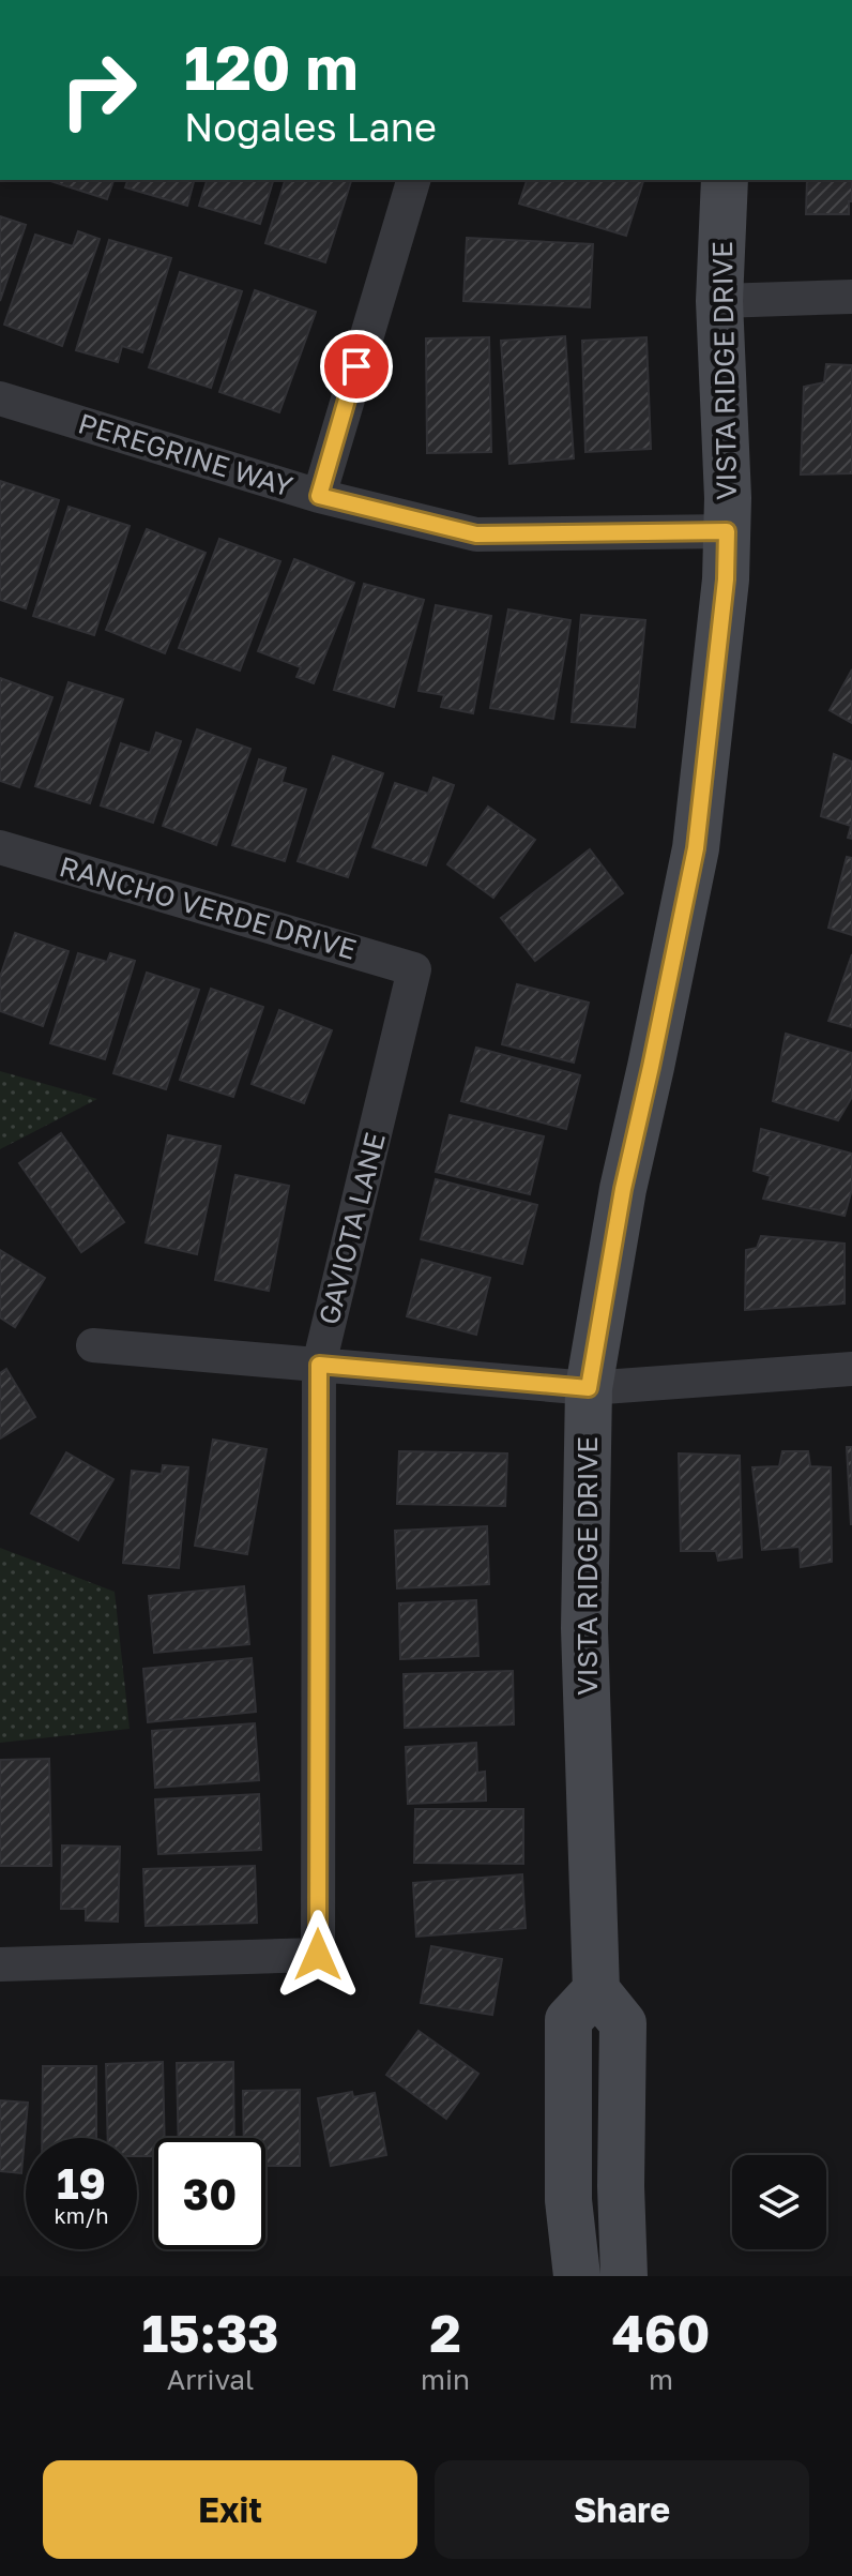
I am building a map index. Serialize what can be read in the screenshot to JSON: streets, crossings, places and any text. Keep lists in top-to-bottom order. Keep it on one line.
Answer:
{"streets":{"street":["VISTA RIDGE DRIVE","PEREGRINE WAY","RANCHO VERDE DRIVE","GAVIOTA LANE"]},"crossings":[["VISTA RIDGE DRIVE","PEREGRINE WAY"],["RANCHO VERDE DRIVE","GAVIOTA LANE"]],"page":{"turn":["120 m","Nogales Lane"],"speed":"19 km/h","limit":"30","eta":["15:33","Arrival","2","min","460","m"],"buttons":["Exit","Share"]}}
